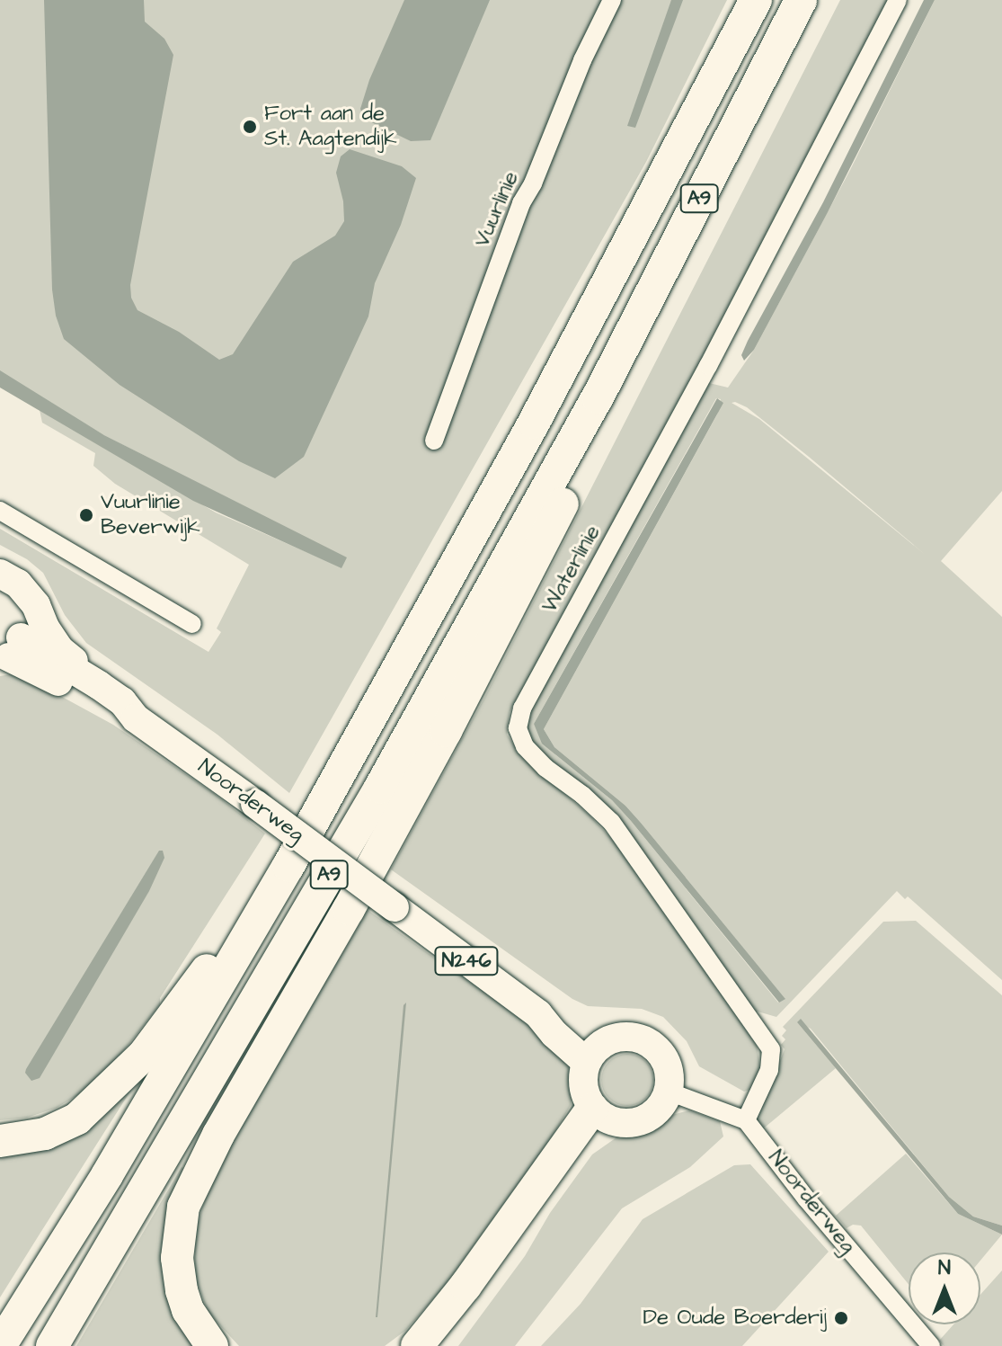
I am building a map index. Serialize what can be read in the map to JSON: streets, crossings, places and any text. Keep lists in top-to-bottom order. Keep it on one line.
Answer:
{"streets":{"highway":["A9"],"main road":["Noorderweg","N246"],"street":["Vuurlinie","Waterlinie"]},"crossings":[["Waterlinie","Noorderweg"]],"places":["Fort aan de St. Aagtendijk","Vuurlinie Beverwijk","De Oude Boerderij"],"north":"top"}
